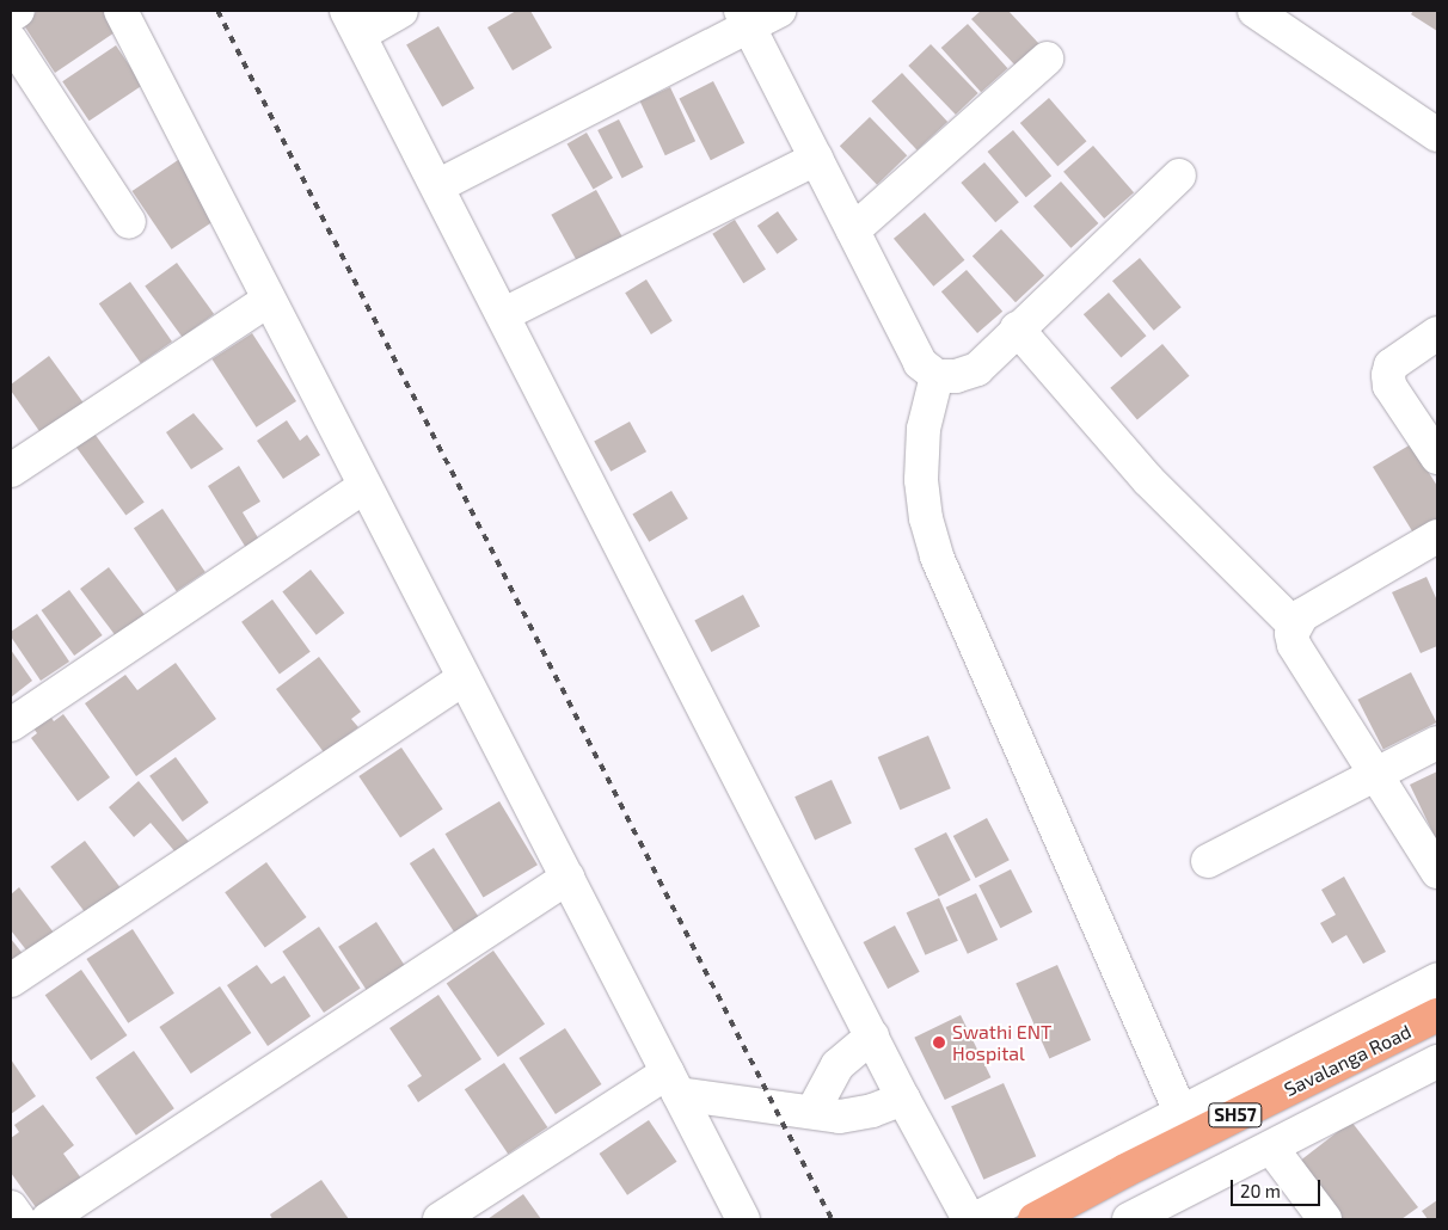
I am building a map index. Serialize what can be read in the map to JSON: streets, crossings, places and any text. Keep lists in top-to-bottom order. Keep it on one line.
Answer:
{"streets":{"main road":["Savalanga Road","SH57"]},"places":["Swathi ENT Hospital"],"scale_bar":"20 m"}
